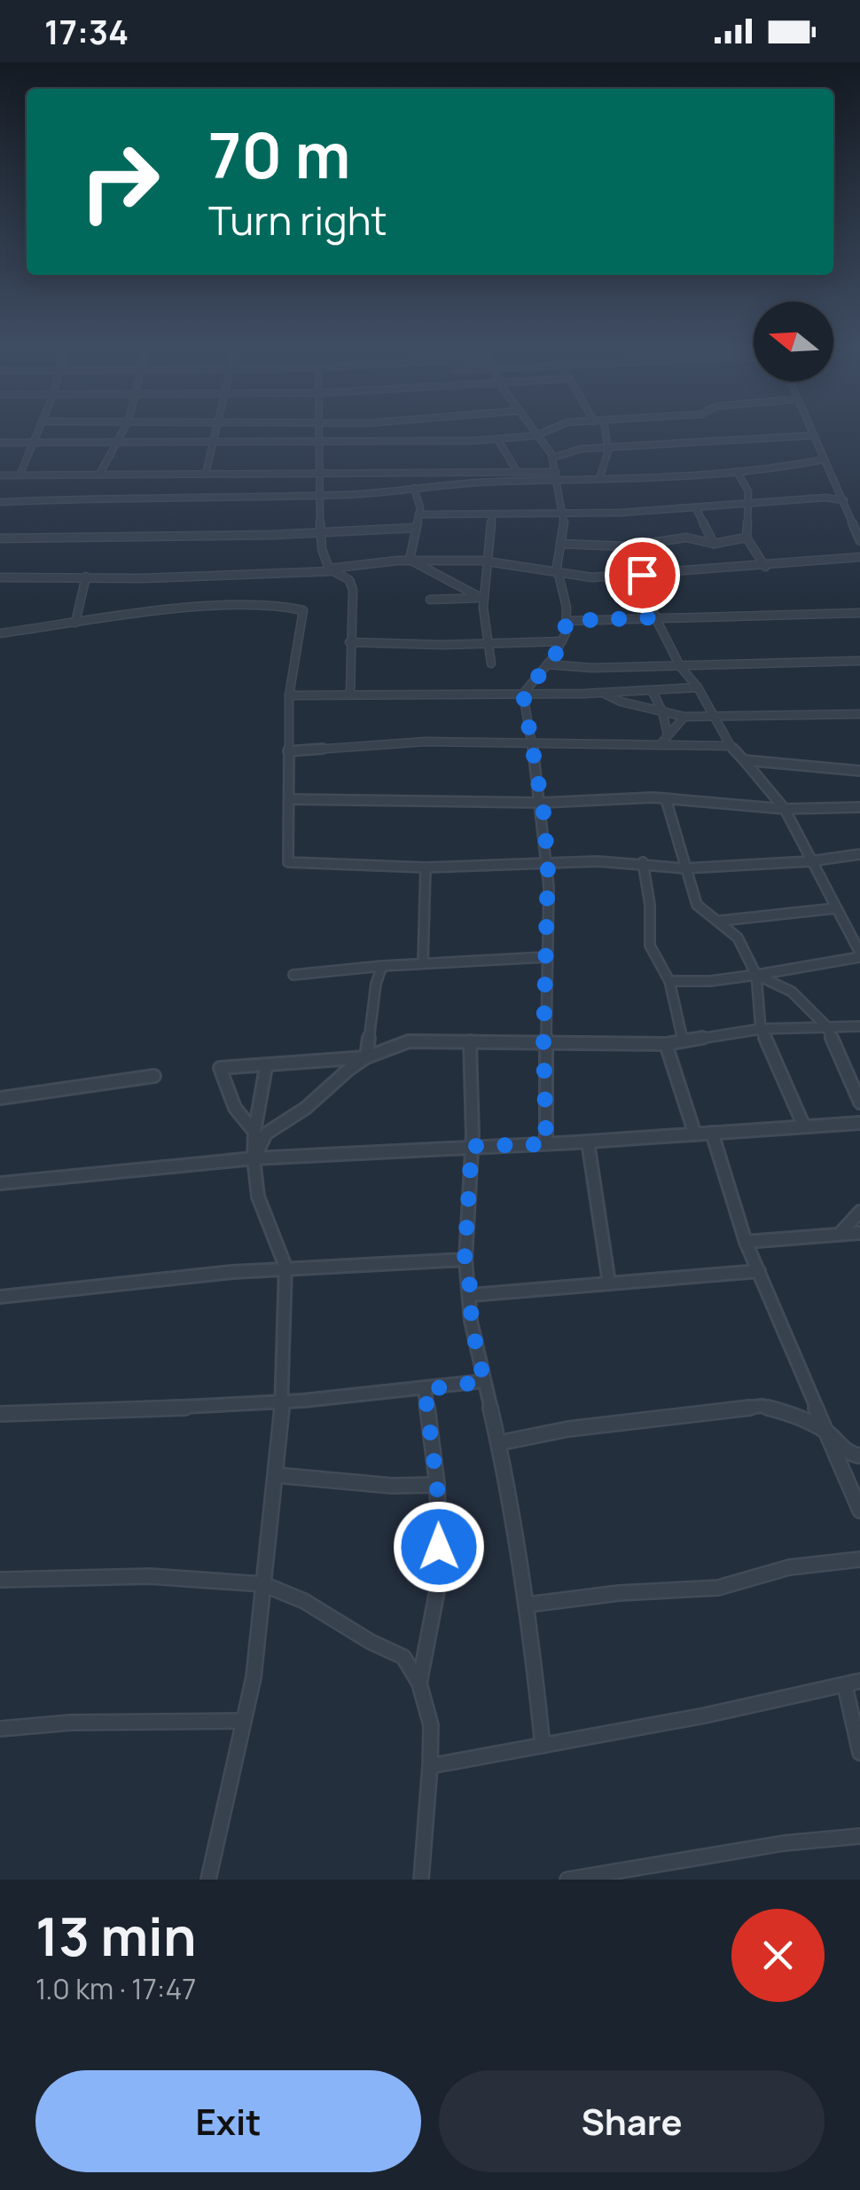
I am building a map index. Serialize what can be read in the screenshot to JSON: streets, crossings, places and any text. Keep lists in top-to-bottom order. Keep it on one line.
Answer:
{"north":"left","page":{"status":"17:34","turn":["70 m","Turn right"],"heading":["13 min","1.0 km · 17:47"],"buttons":["Exit","Share"]}}
